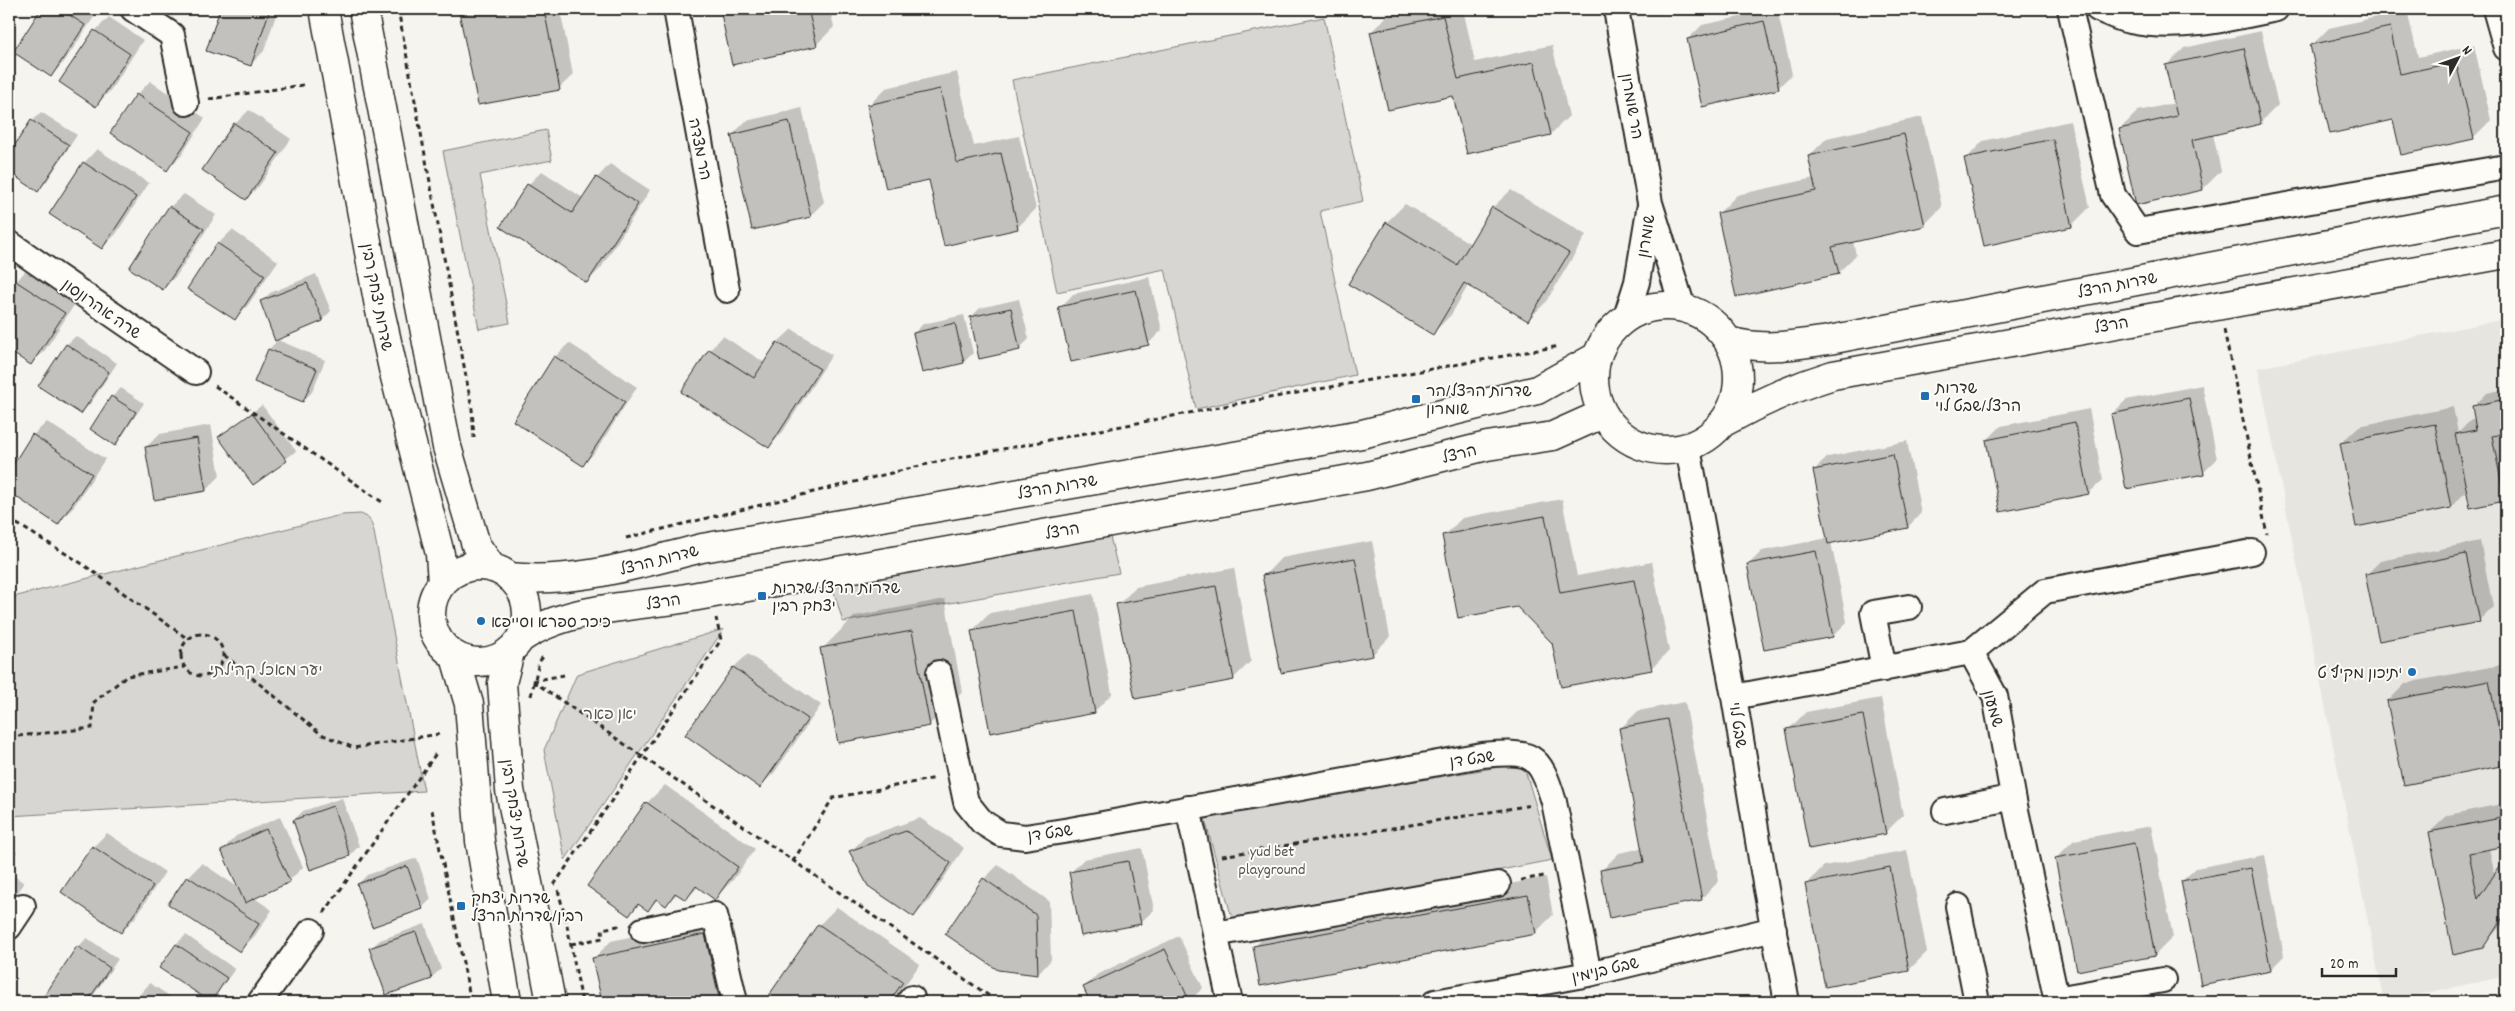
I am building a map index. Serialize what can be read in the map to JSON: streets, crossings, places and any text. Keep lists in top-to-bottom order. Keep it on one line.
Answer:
{"streets":{"main road":["שדרות הרצל","שדרות יצחק רבין","הרצל"],"street":["הר שומרון","הר מצדה","שומרון","שרה אהרונסון","שמעון","שבט לוי","שבט דן","שבט בנימין"]},"crossings":[["הר שומרון","שומרון"],["שומרון","שדרות הרצל"],["שומרון","הרצל"],["שומרון","שבט לוי"],["שדרות הרצל","שדרות יצחק רבין"],["שדרות הרצל","הרצל"],["שדרות הרצל","שבט לוי"],["שדרות יצחק רבין","הרצל"],["הרצל","שבט לוי"],["שבט לוי","שבט בנימין"],["שבט דן","שבט בנימין"]],"parks":["יער מאכל קהילתי","יאן פאר","yud bet playground"],"places":{"transit":["שדרות הרצל/שבט לוי","שדרות הרצל/הר שומרון","שדרות הרצל/שדרות יצחק רבין","שדרות יצחק רבין/שדרות הרצל"],"other":["כיכר ספרא וסייפא","תיכון מקיף ט'"]},"scale_bar":"20 m","north":"top right"}
